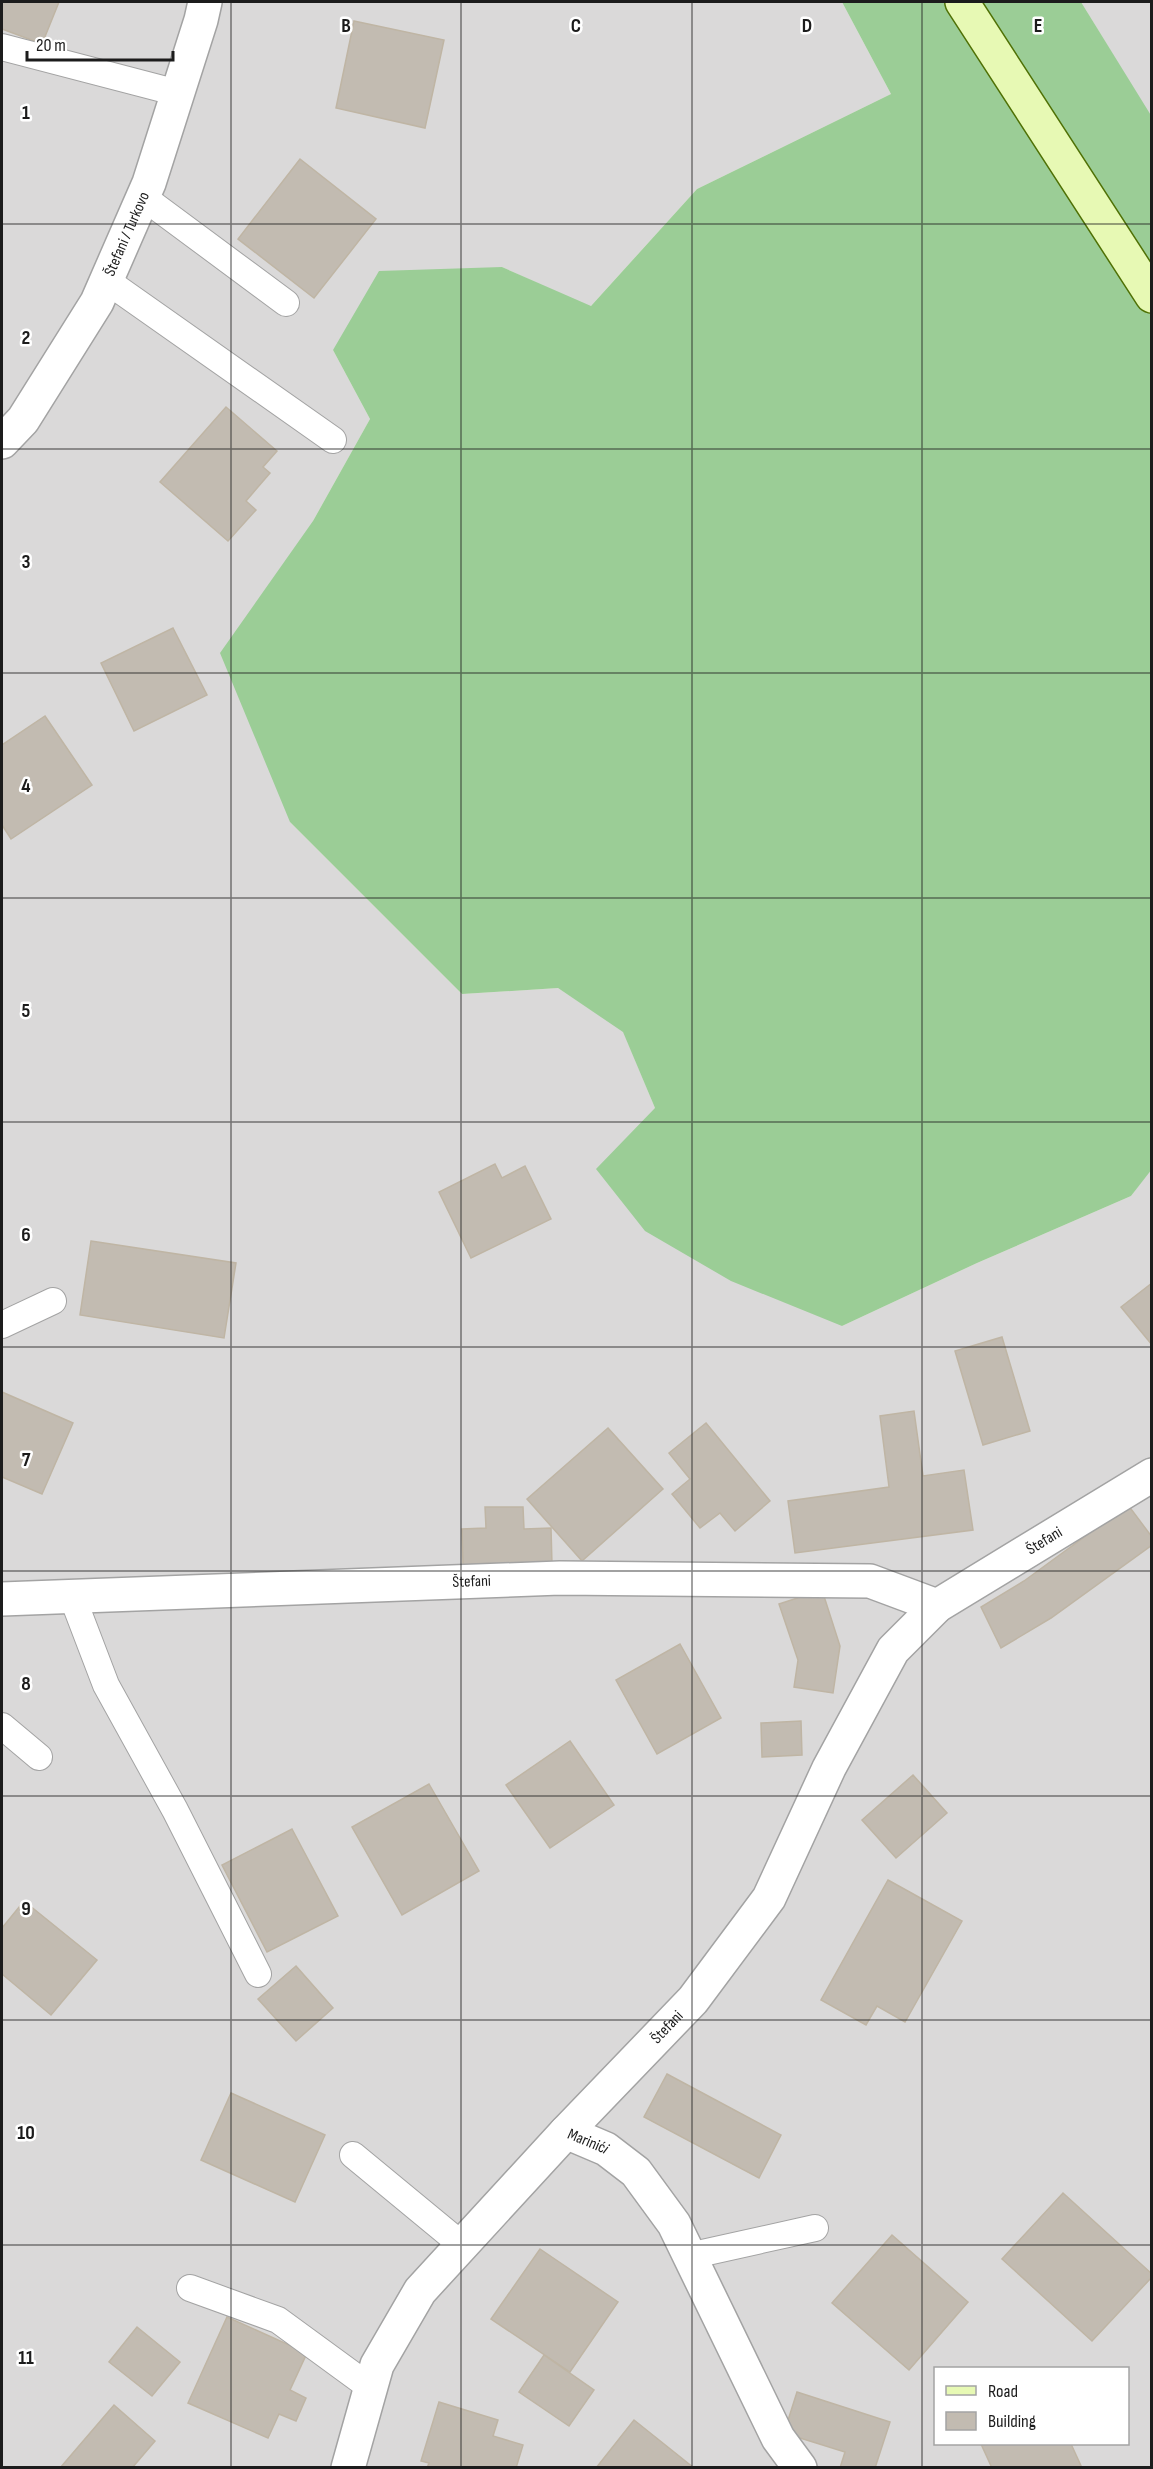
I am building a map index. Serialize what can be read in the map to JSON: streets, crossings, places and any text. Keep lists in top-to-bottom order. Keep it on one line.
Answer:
{"streets":{"street":["Štefani / Turkovo","Štefani","Marinići"]},"crossings":[["Štefani","Marinići"]],"legend":["Road","Building"],"scale_bar":"20 m","grid":{"columns":["B","C","D","E"],"rows":["1","2","3","4","5","6","7","8","9","10","11"]}}
